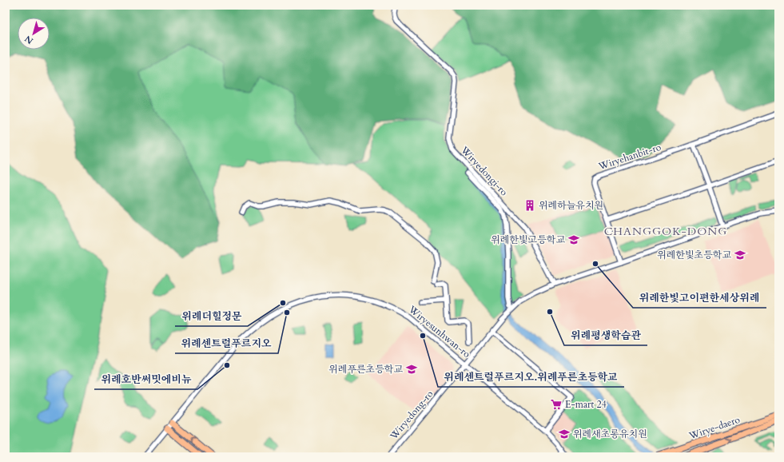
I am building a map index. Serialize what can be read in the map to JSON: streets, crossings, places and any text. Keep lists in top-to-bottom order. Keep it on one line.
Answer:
{"streets":{"main road":["Wirye-daero"],"street":["Wiryehanbit-ro","Wiryedongi-ro","Wiryesunhwan-ro","Wiryedong-ro"]},"crossings":[["Wiryehanbit-ro","Wiryedong-ro"],["Wiryedongi-ro","Wiryedong-ro"],["Wiryesunhwan-ro","Wiryedong-ro"]],"districts":["CHANGGOK-DONG"],"places":{"building":["위례하늘유치원"],"school or university":["위례한빛고등학교","위례한빛초등학교","위례푸른초등학교","위례새초롱유치원"],"other":["위례한빛고이편한세상위례","위례더힐정문","위례평생학습관","위례센트럴푸르지오","위례센트럴푸르지오.위례푸른초등학교","위례호반써밋에비뉴"],"supermarket":["E-mart 24"]},"north":"bottom left"}
